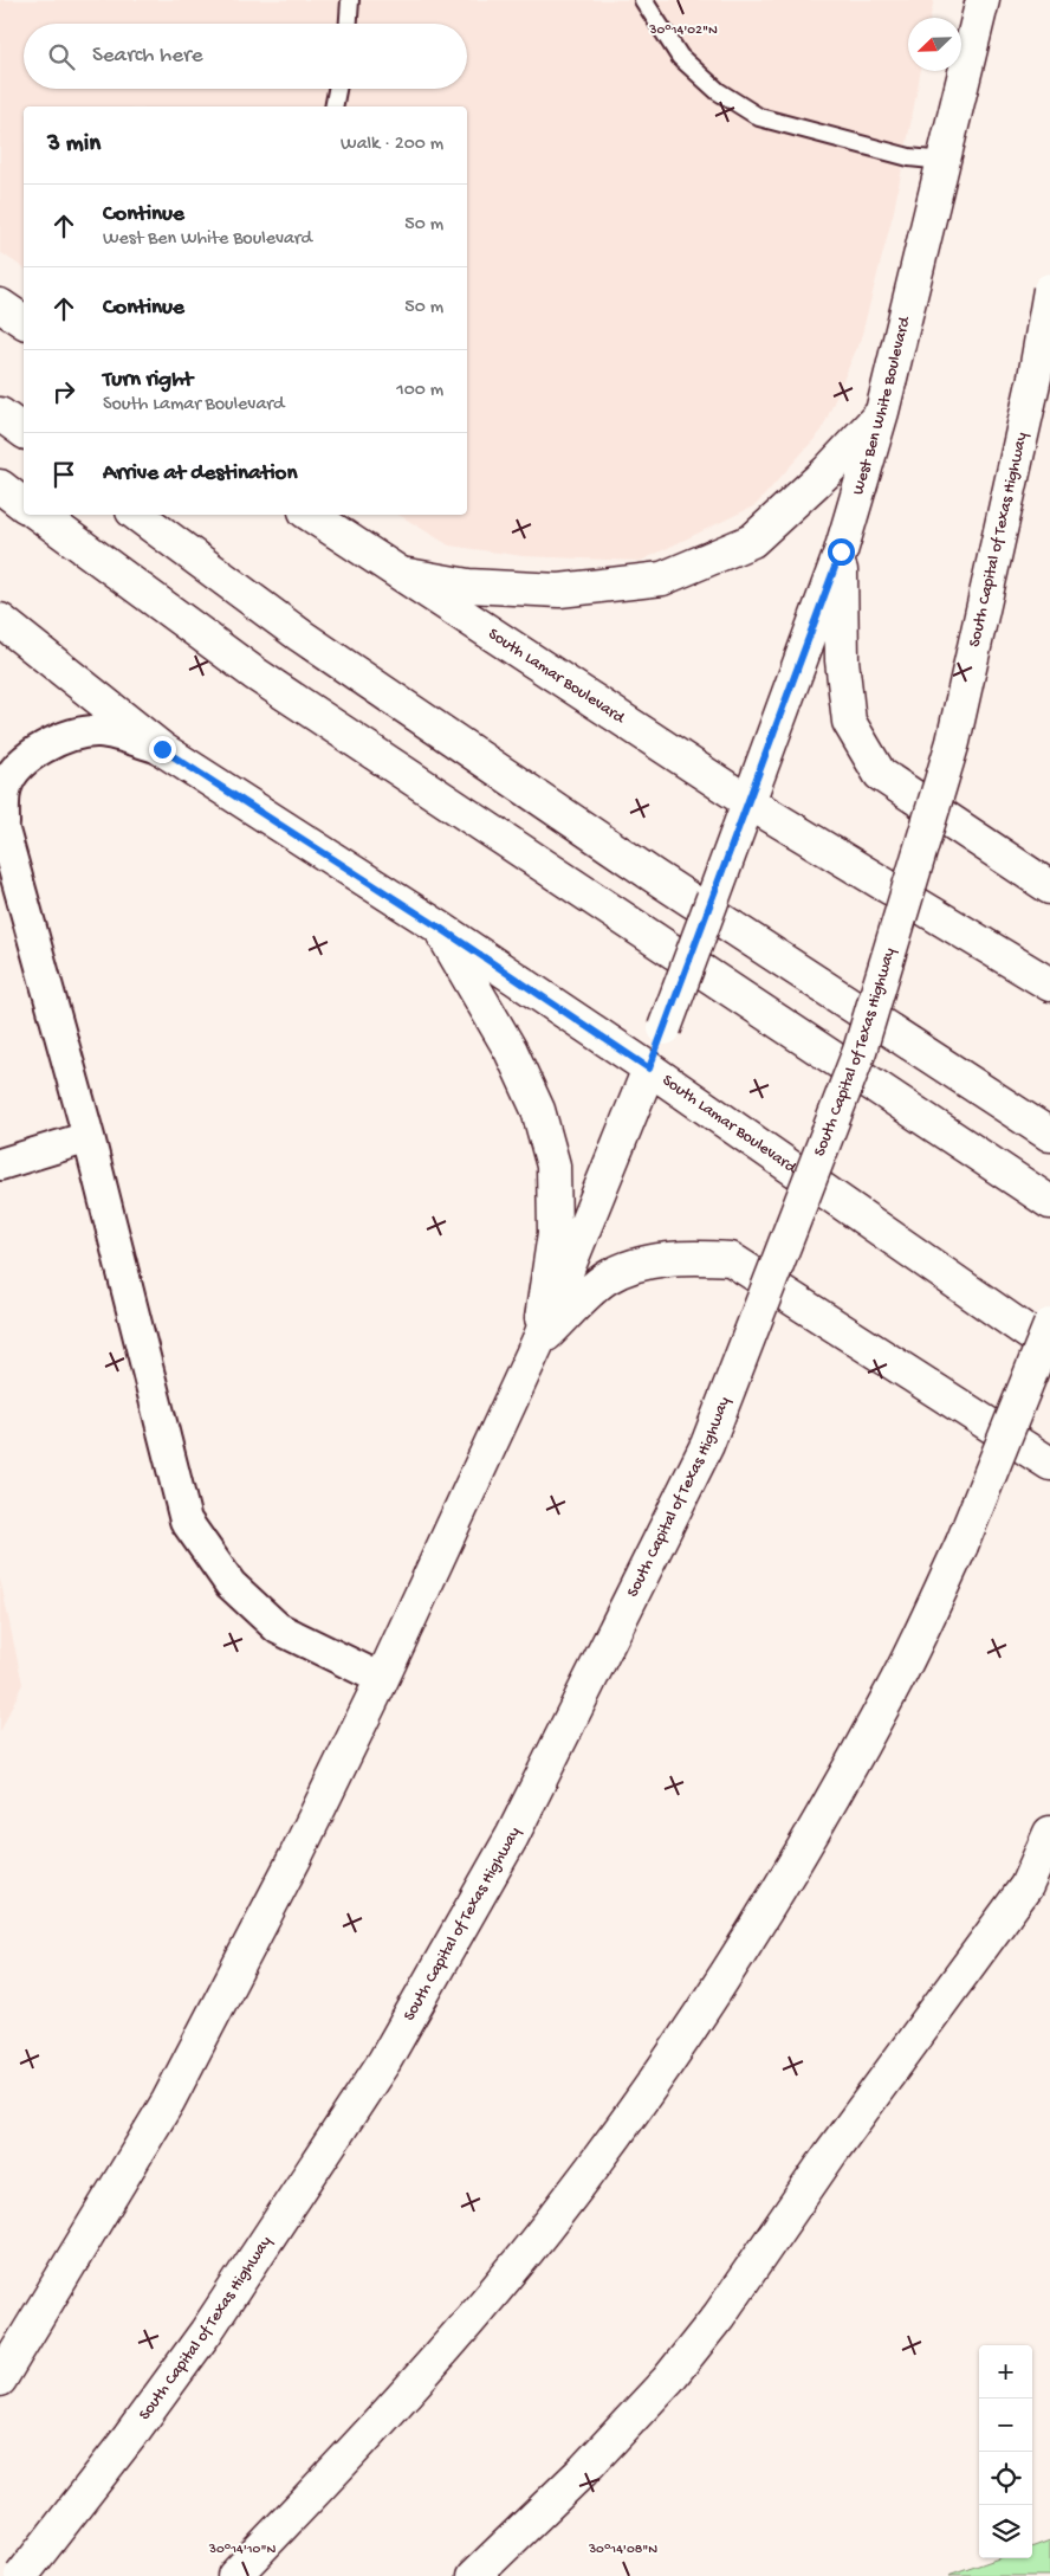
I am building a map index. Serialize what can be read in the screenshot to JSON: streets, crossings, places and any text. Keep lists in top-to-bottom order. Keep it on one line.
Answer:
{"streets":{"main road":["West Ben White Boulevard","South Capital of Texas Highway","South Lamar Boulevard"]},"crossings":[["West Ben White Boulevard","South Lamar Boulevard"]],"north":"bottom left","page":{"search":"Search here","heading":["3 min","Walk · 200 m"],"list":[["Continue","West Ben White Boulevard","50 m"],["Continue","50 m"],["Turn right","South Lamar Boulevard","100 m"],"Arrive at destination"],"map_buttons":["+","−"]},"coordinates":["30°14'02\"N","30°14'10\"N","30°14'08\"N"]}
